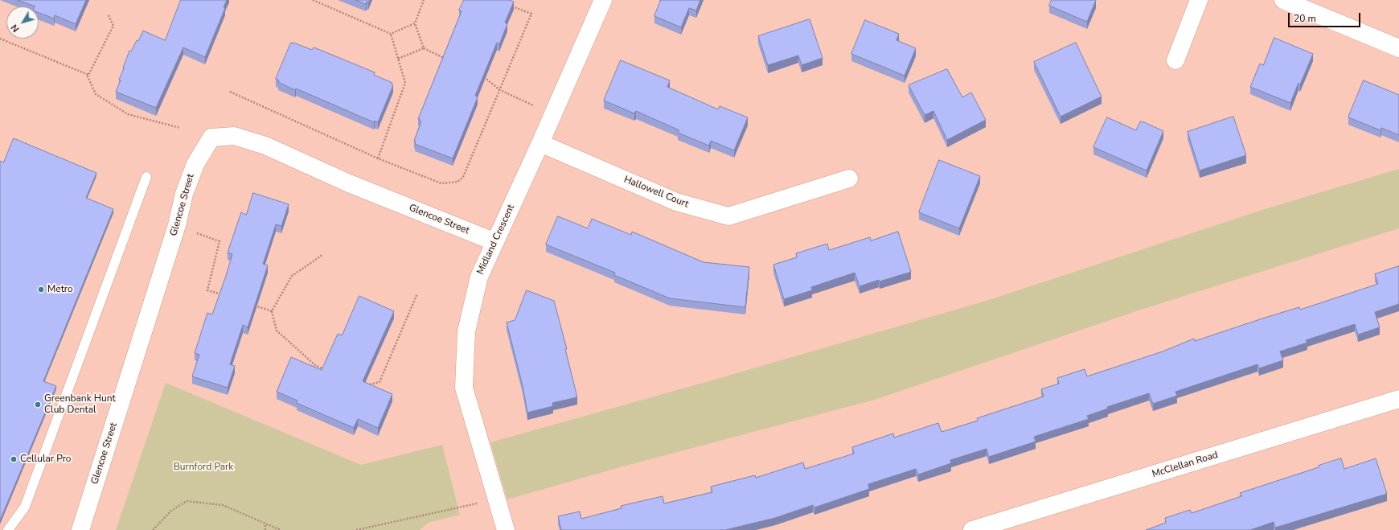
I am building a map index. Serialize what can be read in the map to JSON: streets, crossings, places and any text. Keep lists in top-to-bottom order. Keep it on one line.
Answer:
{"streets":{"street":["Hallowell Court","Glencoe Street","Midland Crescent","McClellan Road"]},"crossings":[["Hallowell Court","Midland Crescent"],["Glencoe Street","Midland Crescent"]],"parks":["Burnford Park"],"places":["Metro","Greenbank Hunt Club Dental","Cellular Pro"],"scale_bar":"20 m","north":"bottom left"}
